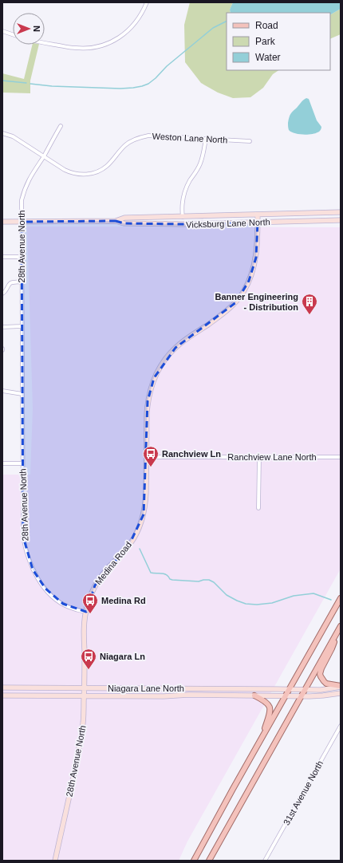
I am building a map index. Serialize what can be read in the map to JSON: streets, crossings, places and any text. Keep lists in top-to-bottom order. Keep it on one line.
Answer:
{"streets":{"street":["Weston Lane North","Vicksburg Lane North","28th Avenue North","Ranchview Lane North","Medina Road","Niagara Lane North","31st Avenue North"]},"crossings":[["Weston Lane North","28th Avenue North"],["Vicksburg Lane North","28th Avenue North"],["Vicksburg Lane North","Medina Road"],["28th Avenue North","Medina Road"],["28th Avenue North","Niagara Lane North"],["Ranchview Lane North","Medina Road"]],"places":{"building":["Banner Engineering - Distribution"],"bus stop":["Ranchview Ln","Medina Rd","Niagara Ln"]},"legend":["Road","Park","Water"],"north":"right"}
